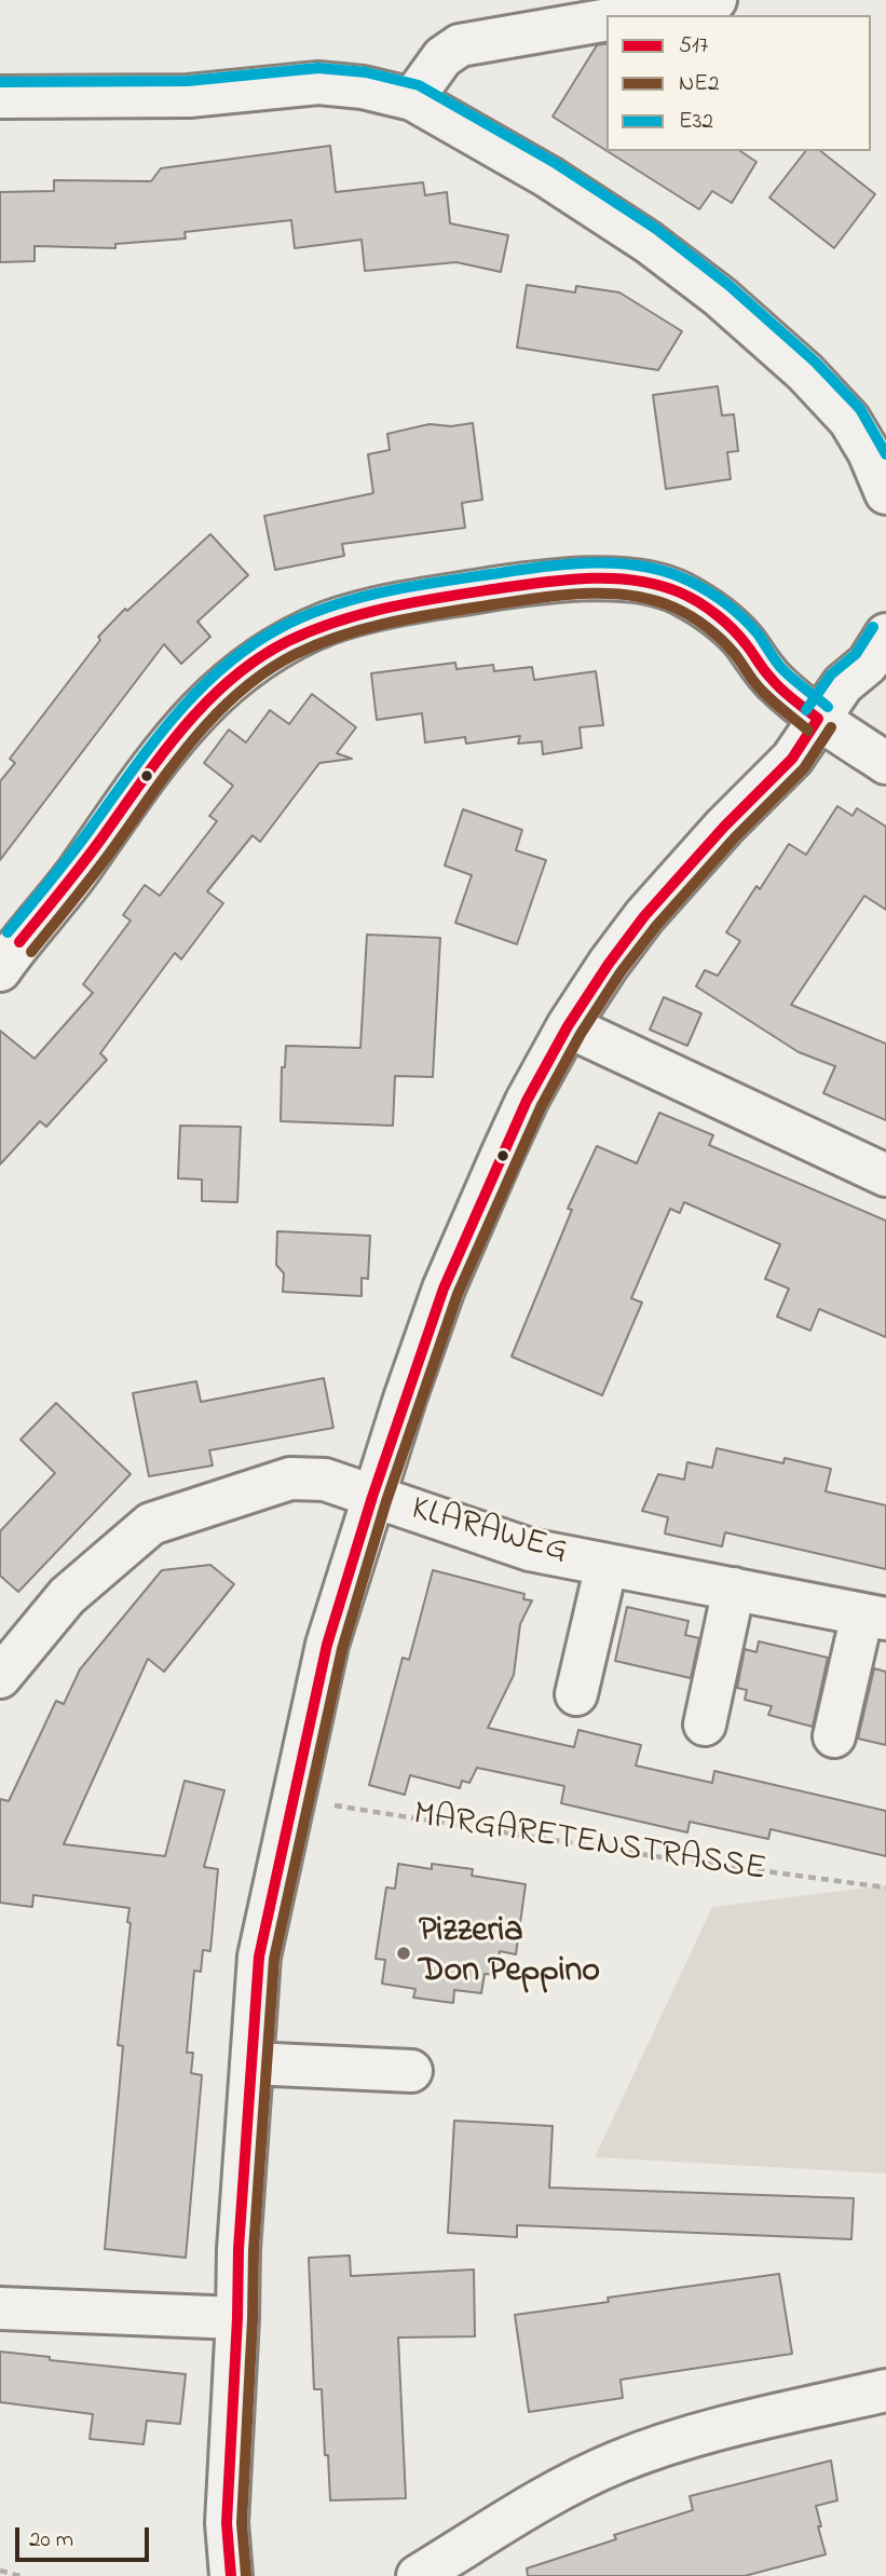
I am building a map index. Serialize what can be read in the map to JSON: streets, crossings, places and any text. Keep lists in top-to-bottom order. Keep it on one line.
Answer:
{"streets":{"street":["KLARAWEG"],"path":["MARGARETENSTRASSE"]},"places":["Pizzeria Don Peppino"],"lines":["transit line E32","transit line 517","transit line NE2"],"legend":["517","NE2","E32"],"scale_bar":"20 m"}
